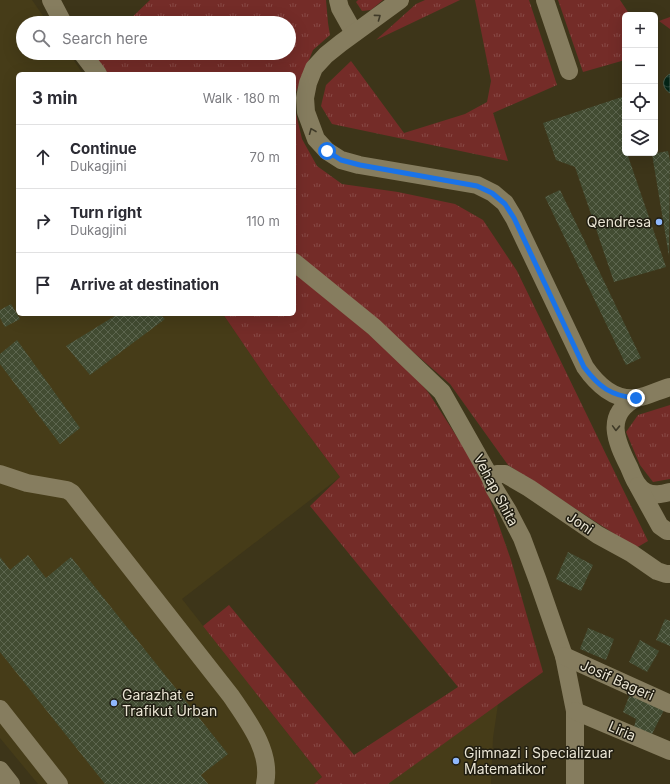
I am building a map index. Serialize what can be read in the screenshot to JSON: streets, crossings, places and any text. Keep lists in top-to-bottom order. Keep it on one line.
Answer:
{"streets":{"street":["Vehap Shita","Joni","Josif Bageri","Liria"]},"crossings":[["Vehap Shita","Joni"],["Vehap Shita","Josif Bageri"],["Vehap Shita","Liria"]],"places":["Qendresa","Garazhat e Trafikut Urban","Gjimnazi i Specializuar Matematikor"],"page":{"map_buttons":["+","−"],"search":"Search here","heading":["3 min","Walk · 180 m"],"list":[["Continue","Dukagjini","70 m"],["Turn right","Dukagjini","110 m"],"Arrive at destination"]}}
